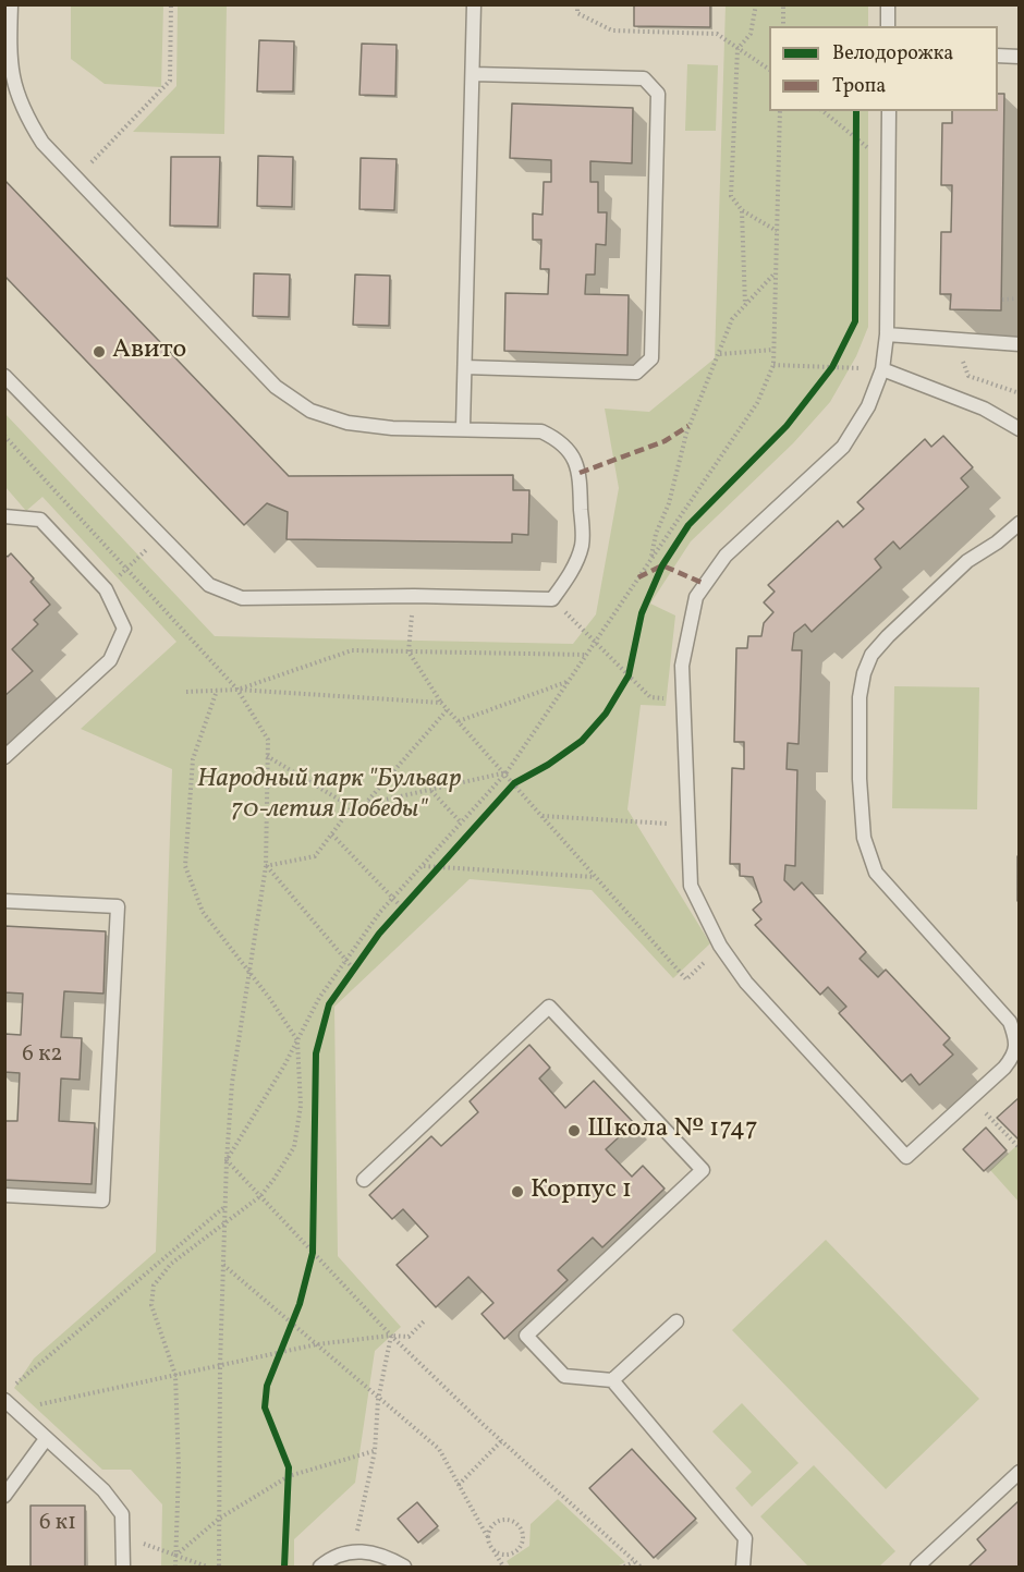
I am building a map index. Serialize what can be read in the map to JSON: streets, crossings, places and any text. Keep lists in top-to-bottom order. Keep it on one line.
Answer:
{"parks":["Народный парк \"Бульвар 70-летия Победы\""],"places":["Авито","Школа № 1747","Корпус 1"],"house_numbers":["6 к2","6 к1"],"legend":["Велодорожка","Тропа"]}
